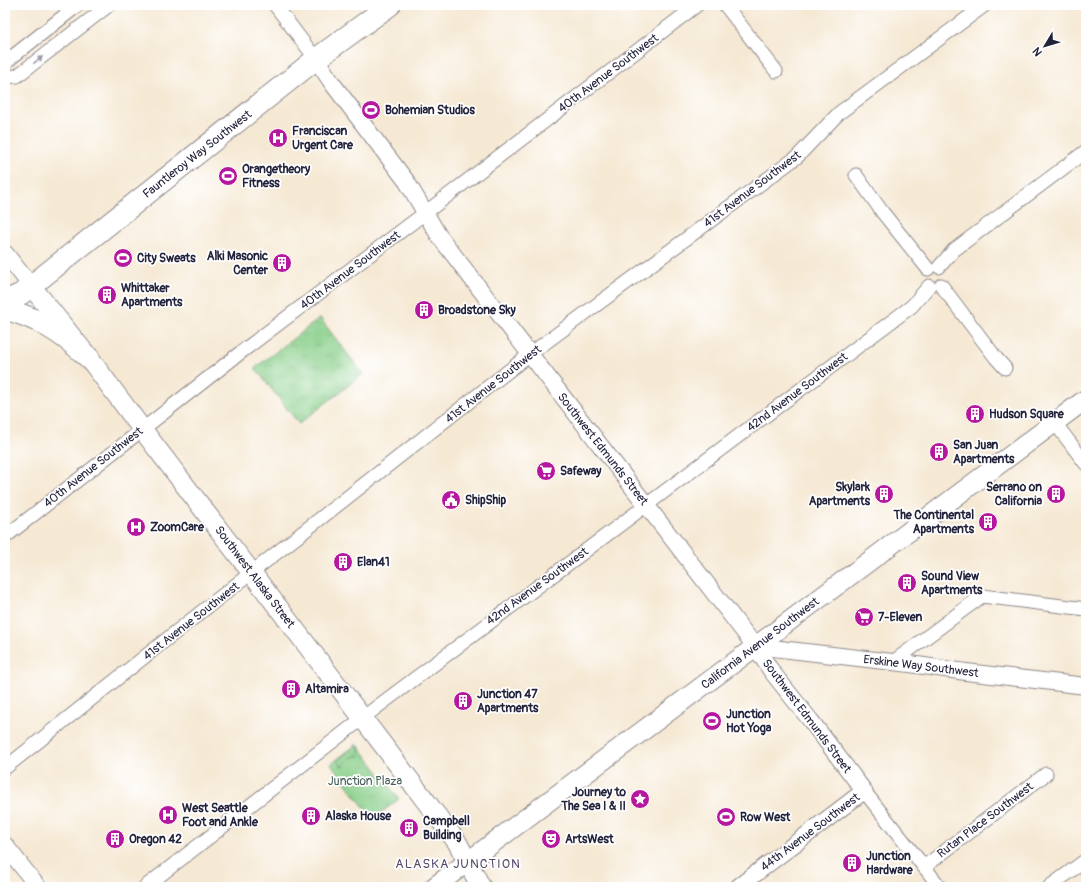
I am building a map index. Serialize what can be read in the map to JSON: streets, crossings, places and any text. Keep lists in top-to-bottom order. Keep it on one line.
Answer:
{"streets":{"main road":["Fauntleroy Way Southwest","Southwest Alaska Street","California Avenue Southwest"],"street":["40th Avenue Southwest","41st Avenue Southwest","42nd Avenue Southwest","Southwest Edmunds Street","Erskine Way Southwest","Rutan Place Southwest","44th Avenue Southwest"]},"crossings":[["40th Avenue Southwest","Southwest Edmunds Street"],["40th Avenue Southwest","Southwest Alaska Street"],["Fauntleroy Way Southwest","Southwest Edmunds Street"],["Fauntleroy Way Southwest","Southwest Alaska Street"],["41st Avenue Southwest","Southwest Edmunds Street"],["41st Avenue Southwest","Southwest Alaska Street"],["42nd Avenue Southwest","Southwest Edmunds Street"],["42nd Avenue Southwest","Southwest Alaska Street"],["Southwest Edmunds Street","California Avenue Southwest"],["Southwest Edmunds Street","Erskine Way Southwest"],["Southwest Edmunds Street","Rutan Place Southwest"],["Southwest Edmunds Street","44th Avenue Southwest"],["Southwest Alaska Street","California Avenue Southwest"],["California Avenue Southwest","Erskine Way Southwest"]],"districts":["ALASKA JUNCTION"],"parks":["Junction Plaza"],"places":{"sports":["Bohemian Studios","Orangetheory Fitness","City Sweats","Junction Hot Yoga","Row West"],"hospital":["Franciscan Urgent Care","ZoomCare","West Seattle Foot and Ankle"],"building":["Alki Masonic Center","Whittaker Apartments","Broadstone Sky","Hudson Square","San Juan Apartments","Skylark Apartments","Serrano on California","The Continental Apartments","Elan41","Sound View Apartments","Altamira","Junction 47 Apartments","Alaska House","Campbell Building","Oregon 42","Junction Hardware"],"supermarket":["Safeway","7-Eleven"],"public building":["ShipShip"],"place":["Journey to The Sea I & II"],"theatre":["ArtsWest"]},"north":"bottom left"}
